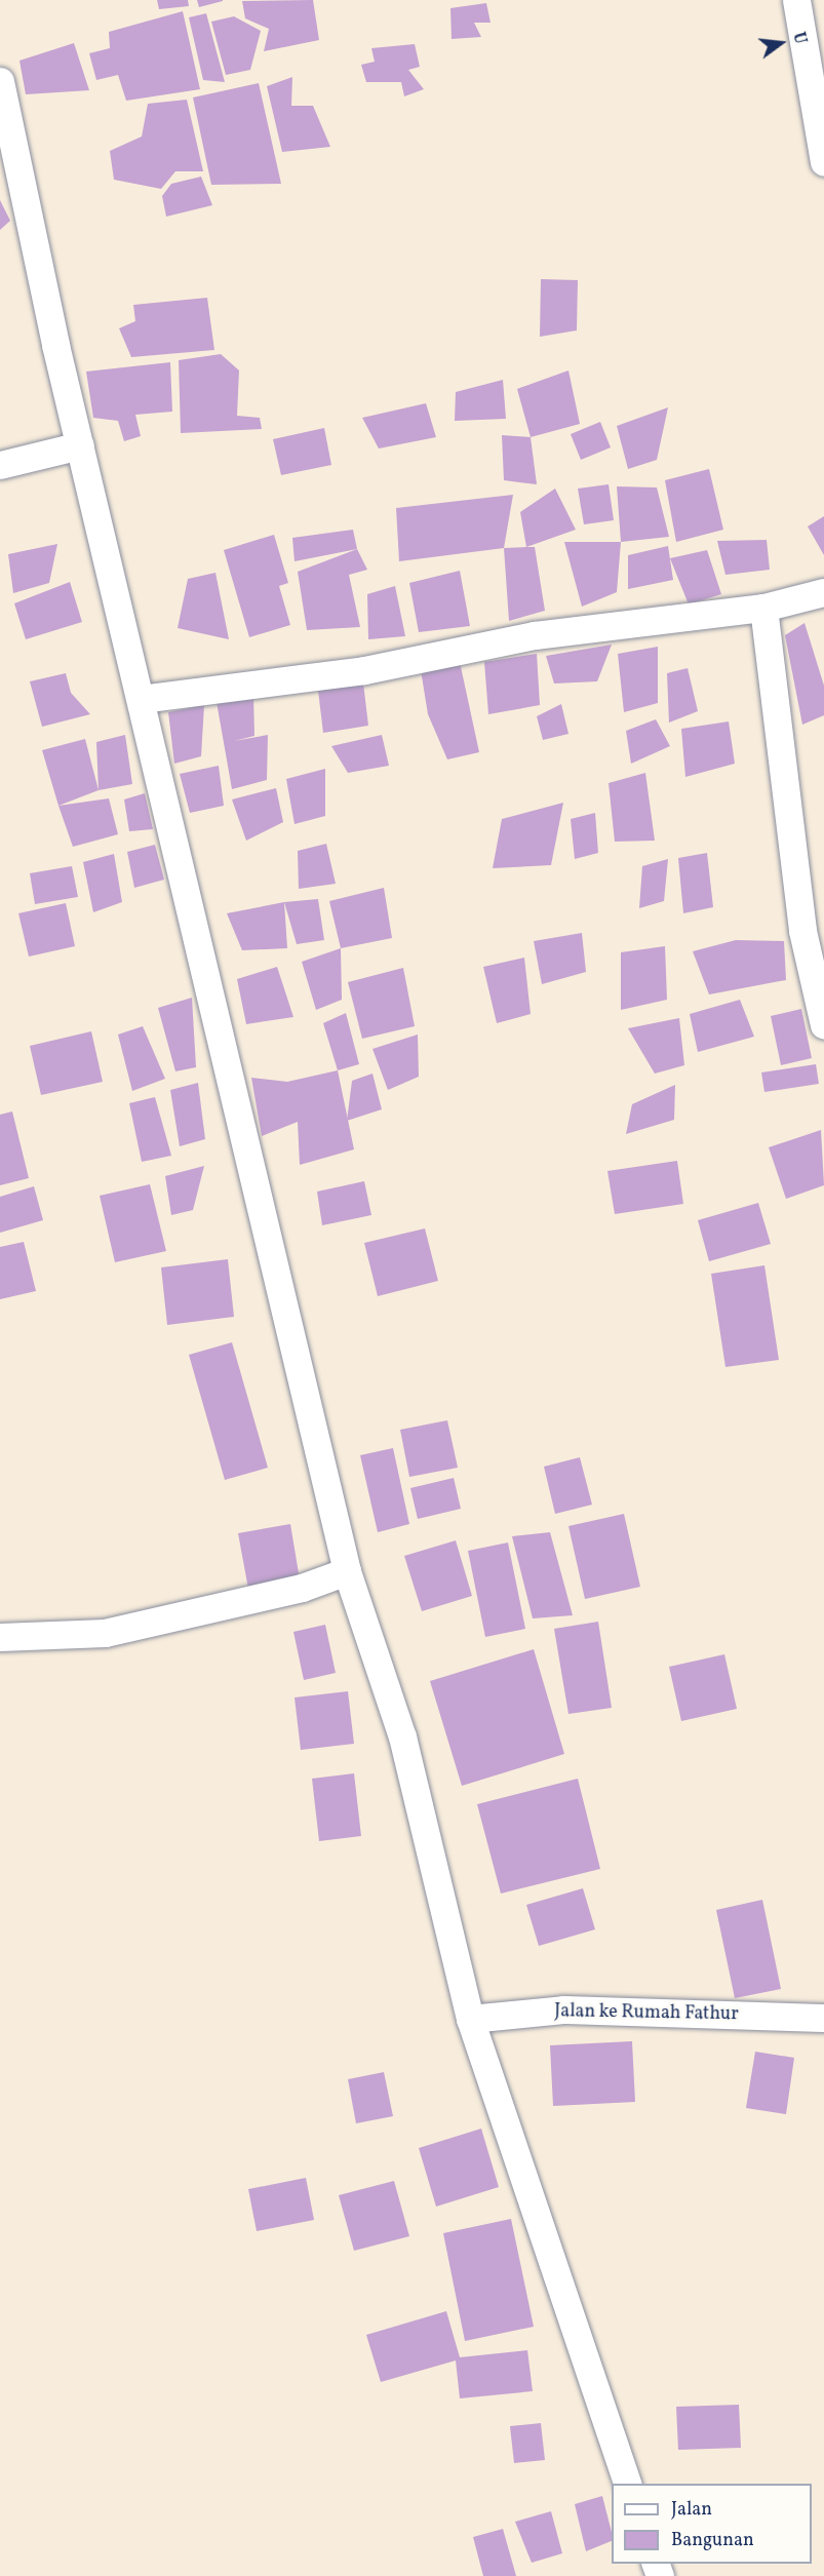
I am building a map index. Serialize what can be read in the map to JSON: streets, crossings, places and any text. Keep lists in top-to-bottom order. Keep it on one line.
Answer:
{"streets":{"street":["Jalan ke Rumah Fathur"]},"legend":["Jalan","Bangunan"],"north":"right"}
